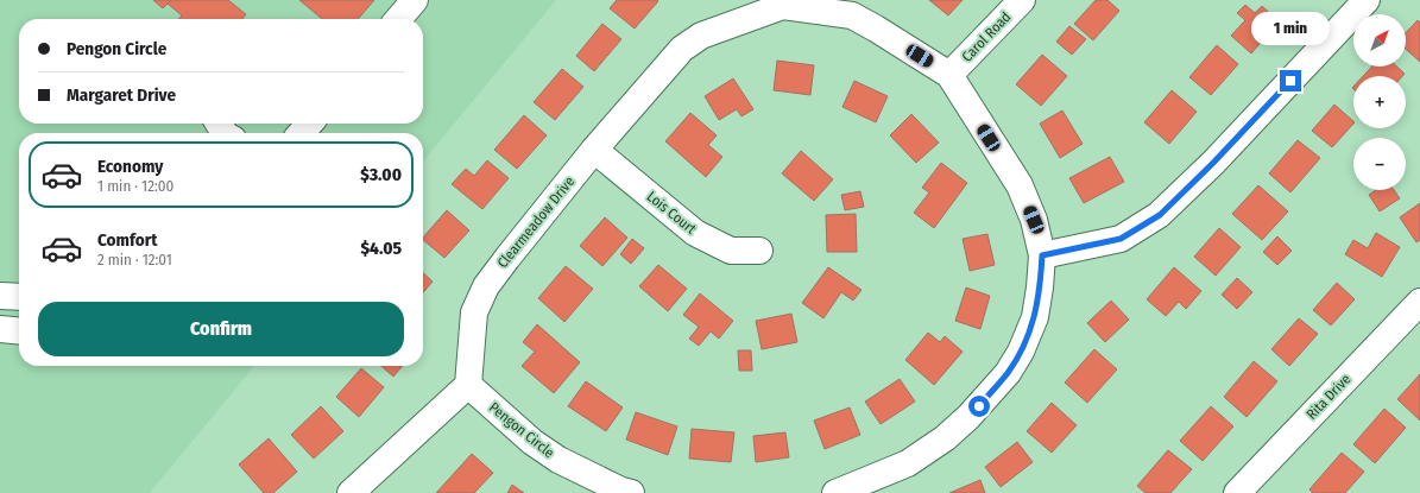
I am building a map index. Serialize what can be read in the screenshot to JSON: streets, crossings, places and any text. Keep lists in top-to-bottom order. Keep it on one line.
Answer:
{"streets":{"street":["Carol Road","Lois Court","Clearmeadow Drive","Rita Drive","Pengon Circle"]},"crossings":[["Lois Court","Clearmeadow Drive"],["Clearmeadow Drive","Pengon Circle"]],"north":"top right","page":{"bubble":"1 min","map_buttons":["+","−"],"banner":["Pengon Circle","Margaret Drive"],"list":[{"name":"Economy","note":"1 min · 12:00","value":"$3.00"},{"name":"Comfort","note":"2 min · 12:01","value":"$4.05"}],"buttons":"Confirm"}}
